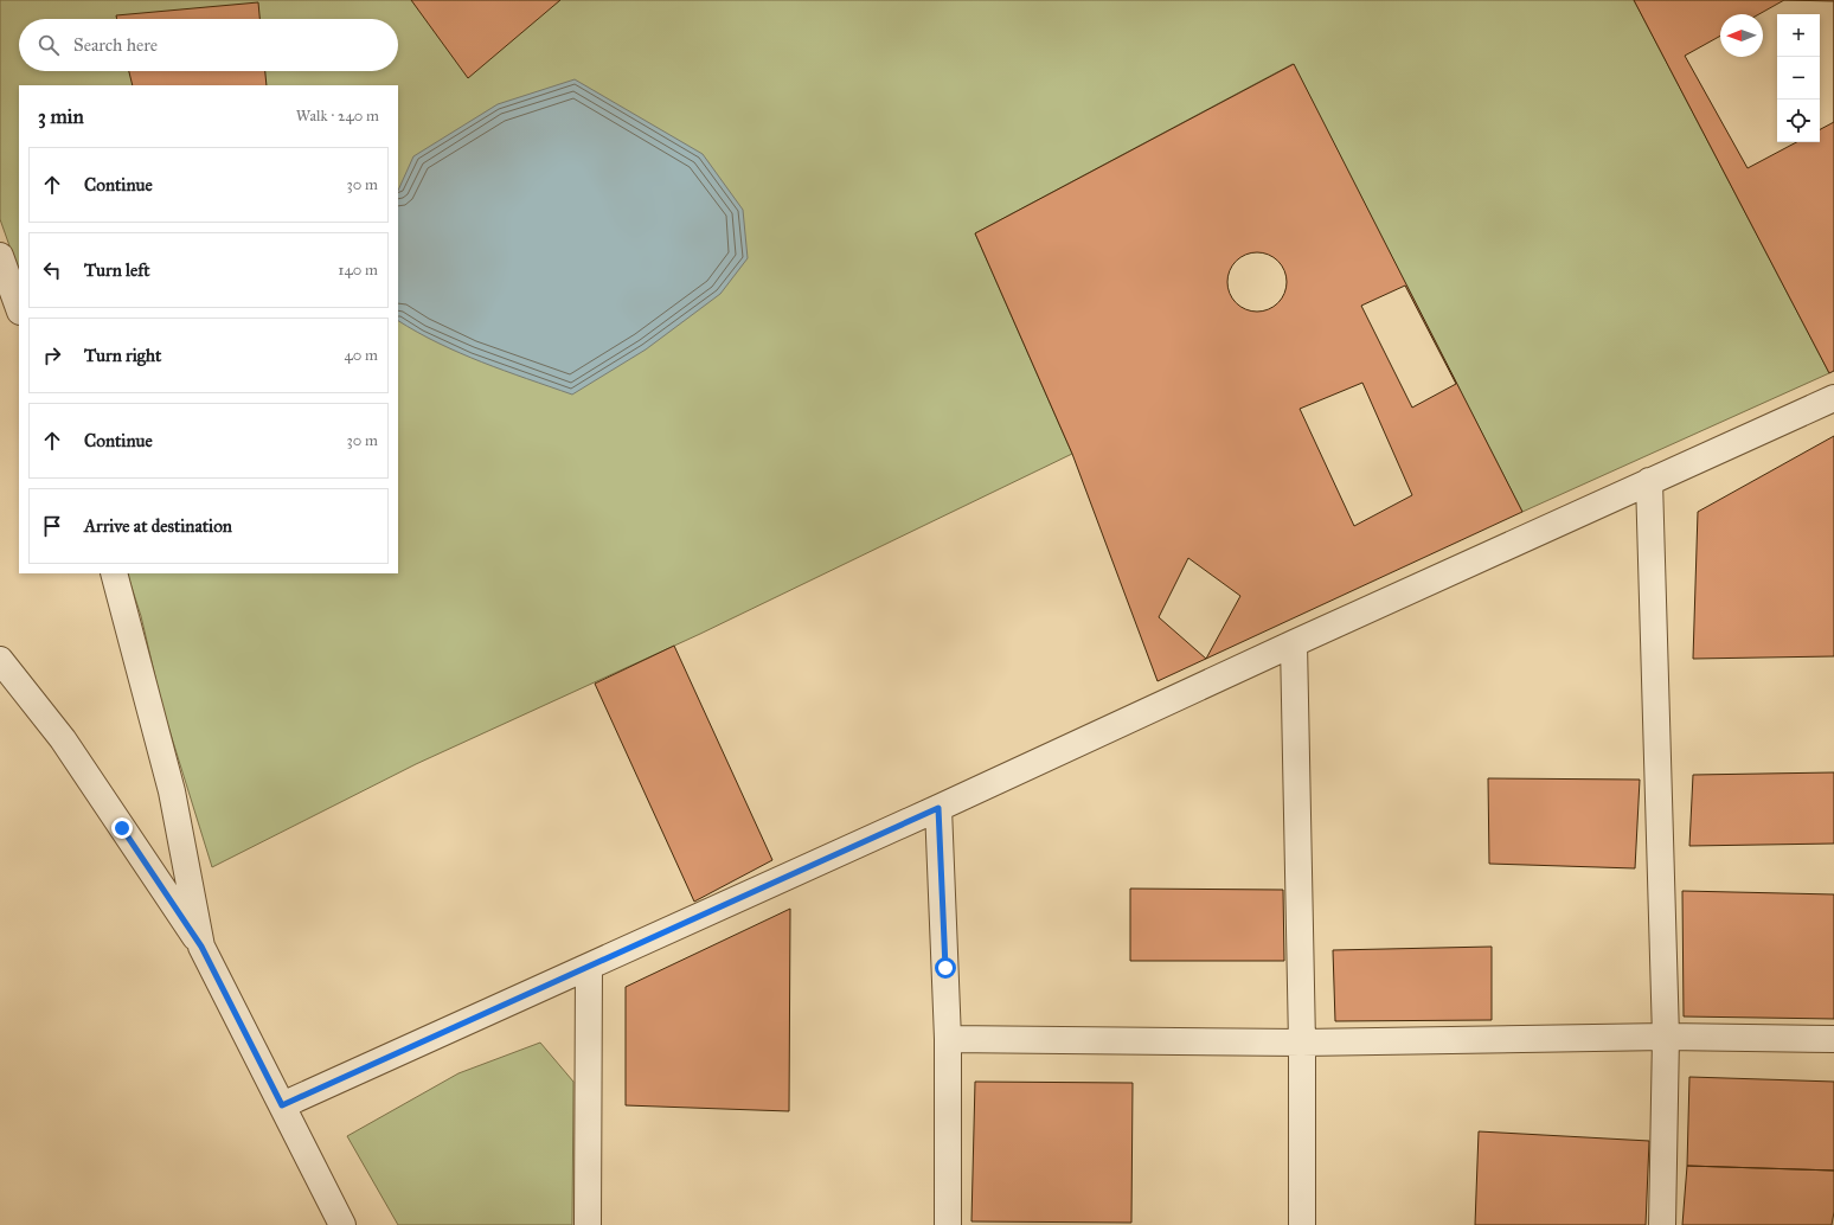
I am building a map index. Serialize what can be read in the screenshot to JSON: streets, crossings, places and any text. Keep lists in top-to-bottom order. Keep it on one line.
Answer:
{"north":"left","page":{"map_buttons":["+","−"],"search":"Search here","heading":["3 min","Walk · 240 m"],"list":[["Continue","30 m"],["Turn left","140 m"],["Turn right","40 m"],["Continue","30 m"],"Arrive at destination"]}}
